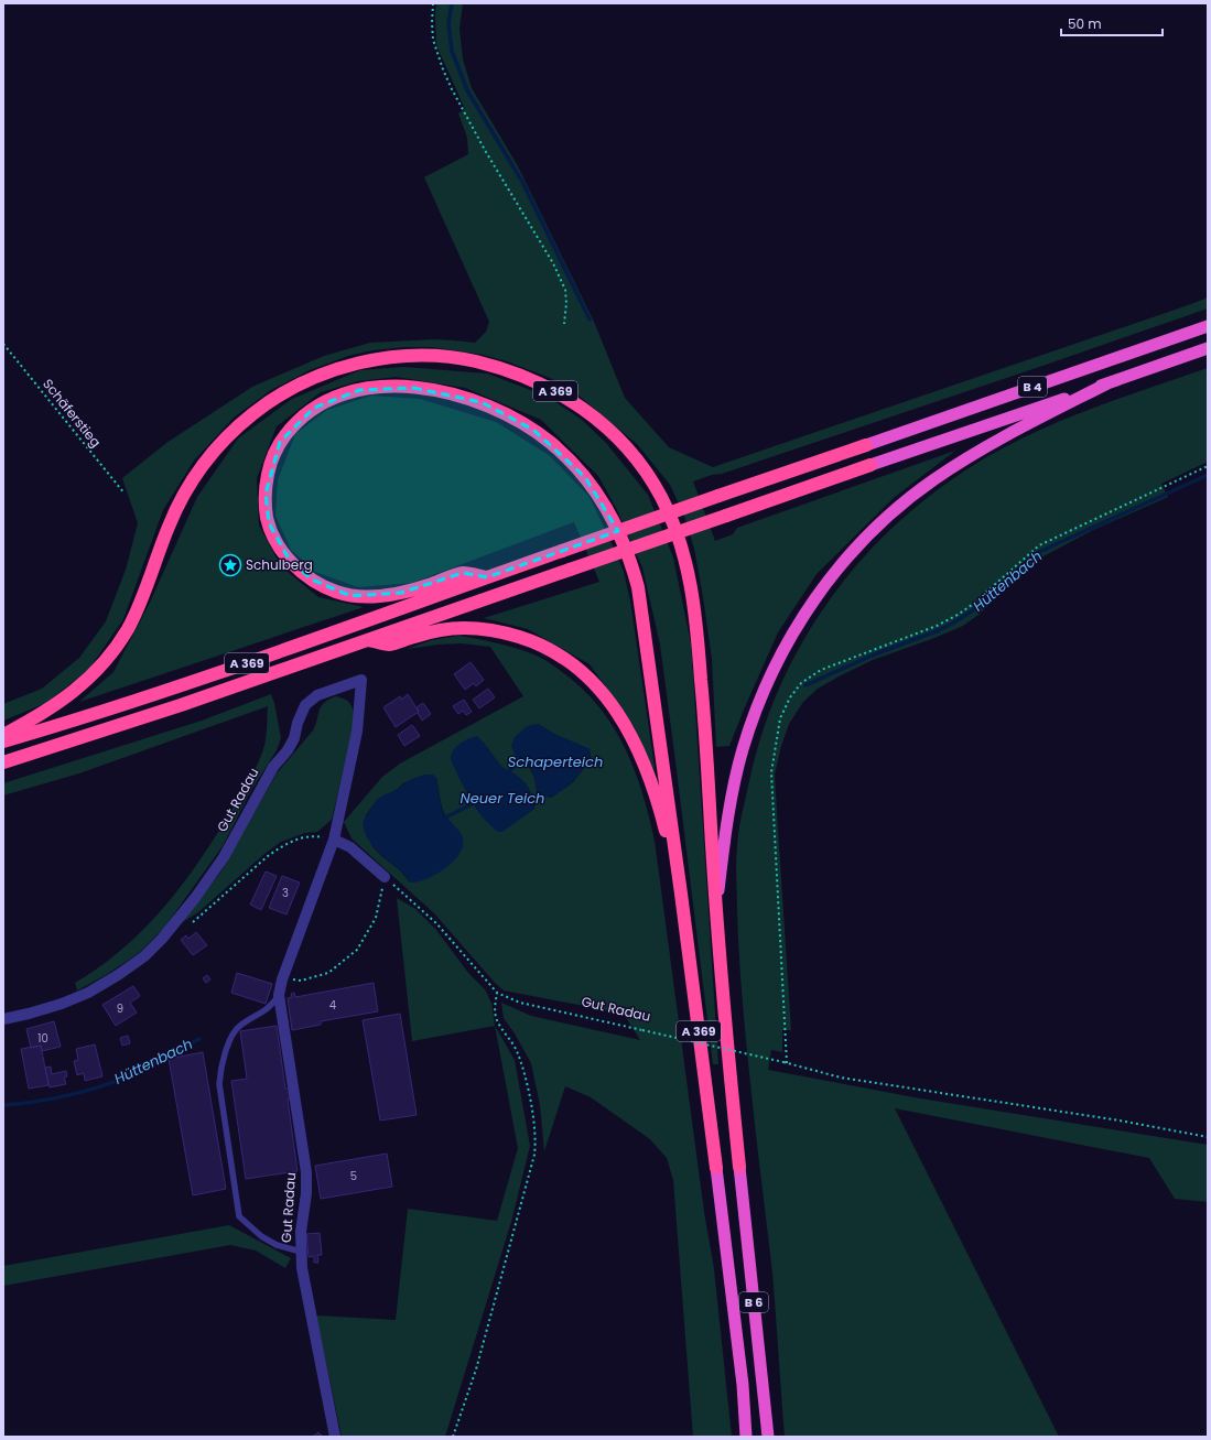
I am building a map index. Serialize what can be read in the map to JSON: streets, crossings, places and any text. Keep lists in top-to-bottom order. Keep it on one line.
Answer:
{"streets":{"highway":["B 4","A 369","B 6"],"street":["Gut Radau"],"path":["Schäferstieg"]},"crossings":[["B 4","A 369"],["A 369","B 6"]],"water":["Hüttenbach","Schaperteich","Neuer Teich"],"places":{"place":["Schulberg"]},"house_numbers":["3","4","9","10","5"],"scale_bar":"50 m"}
